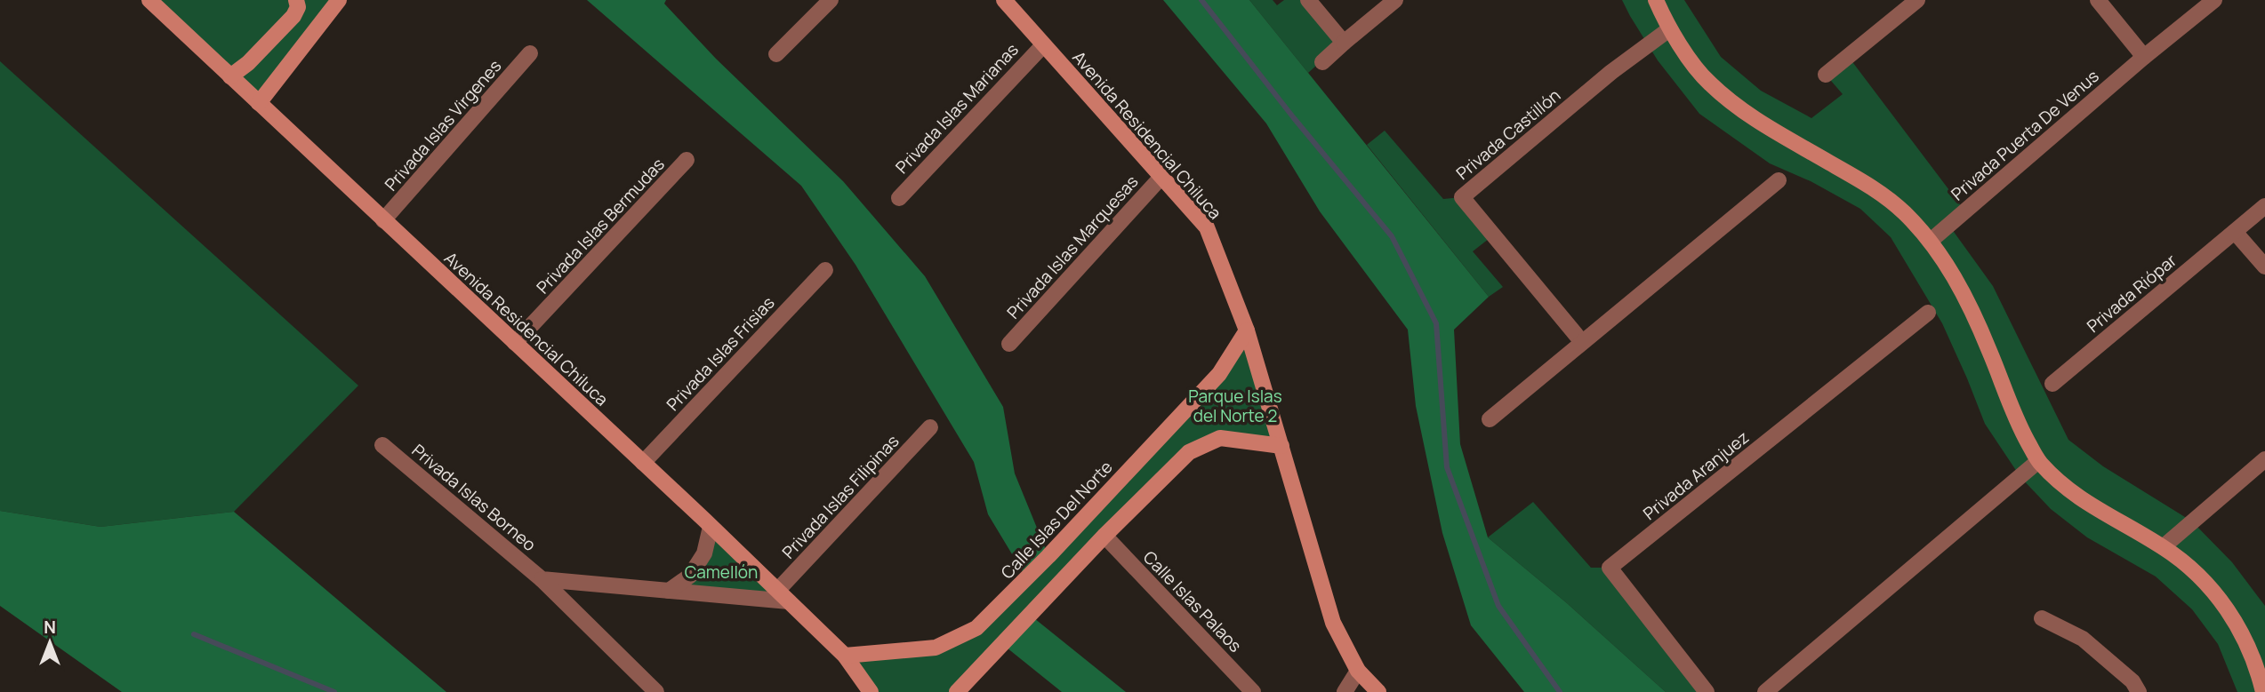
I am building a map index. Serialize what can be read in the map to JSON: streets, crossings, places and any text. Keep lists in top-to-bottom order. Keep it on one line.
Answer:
{"streets":{"street":["Privada Islas Marianas","Privada Islas Virgenes","Privada Castillón","Avenida Residencial Chiluca","Privada Puerta De Venus","Privada Islas Bermudas","Privada Islas Marquesas","Privada Riópar","Privada Islas Frisias","Privada Aranjuez","Privada Islas Filipinas","Privada Islas Borneo","Calle Islas Del Norte","Calle Islas Palaos"]},"crossings":[["Privada Islas Marianas","Avenida Residencial Chiluca"],["Privada Islas Virgenes","Avenida Residencial Chiluca"],["Avenida Residencial Chiluca","Privada Islas Bermudas"],["Avenida Residencial Chiluca","Privada Islas Marquesas"],["Avenida Residencial Chiluca","Privada Islas Frisias"],["Avenida Residencial Chiluca","Privada Islas Filipinas"],["Avenida Residencial Chiluca","Calle Islas Del Norte"]],"parks":["Parque Islas del Norte 2","Camellón"],"north":"top"}
